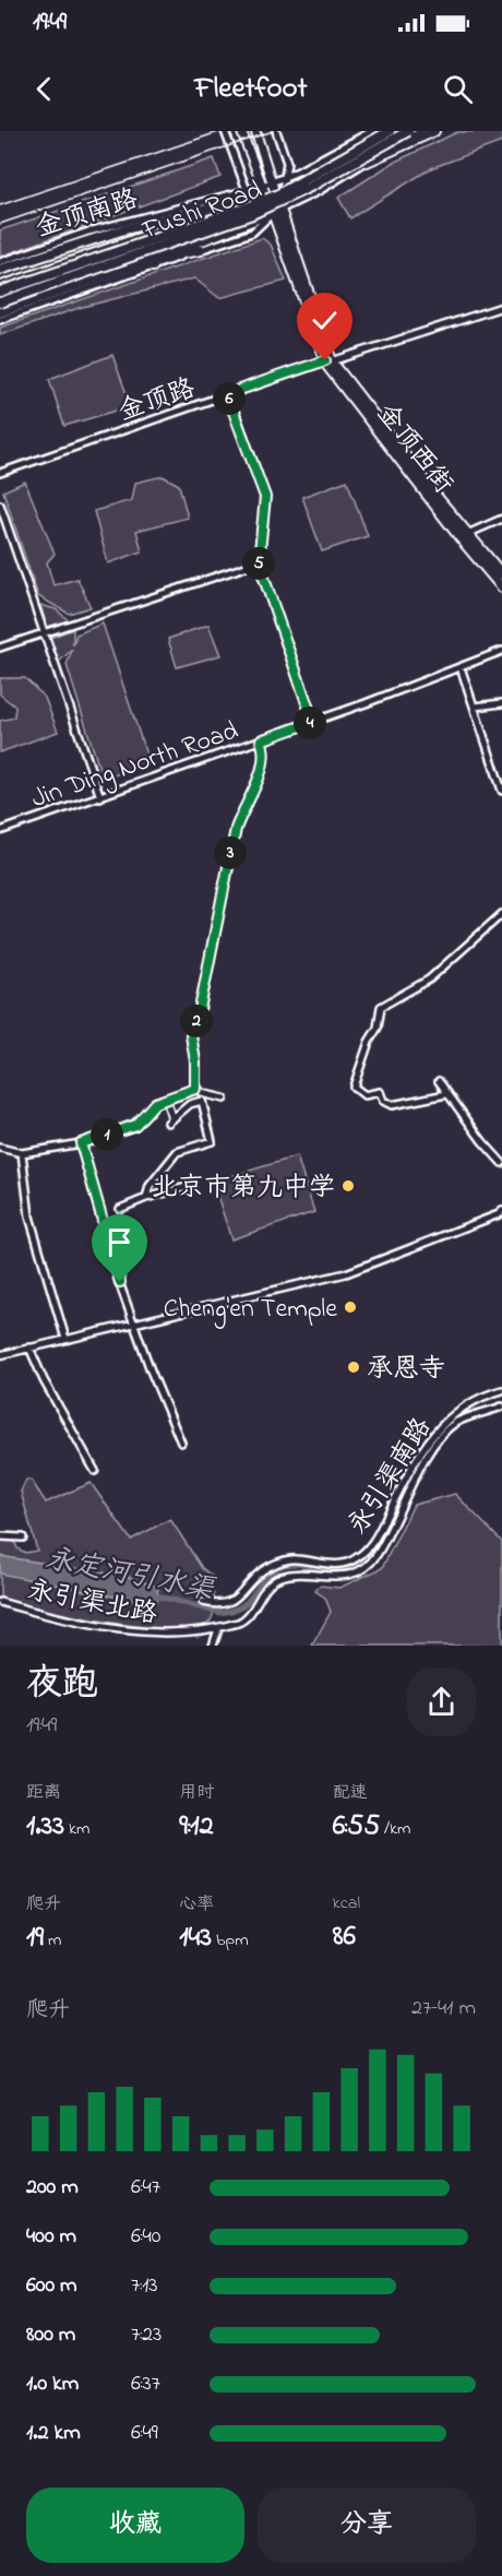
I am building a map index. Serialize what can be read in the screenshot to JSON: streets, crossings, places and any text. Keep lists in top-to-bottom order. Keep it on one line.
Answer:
{"streets":{"highway":["Fushi Road","金顶西街"],"street":["金顶南路","金顶路","Jin Ding North Road","永引渠南路","永引渠北路"]},"crossings":[["金顶路","金顶西街"]],"water":["永定河引水渠"],"places":["北京市第九中学","Cheng'en Temple","承恩寺"],"page":{"status":"19:49","header":"Fleetfoot","pins":["6","5","4","3","2","1"],"heading":["夜跑","19:49"],"stats":[["距离","1.33 km"],["用时","9:12"],["配速","6:55 /km"],["爬升","19 m"],["心率","143 bpm"],["kcal","86"]],"chart":["爬升","27–41 m"],"list":[{"name":"200 m","note":"6:47"},{"name":"400 m","note":"6:40"},{"name":"600 m","note":"7:13"},{"name":"800 m","note":"7:23"},{"name":"1.0 km","note":"6:37"},{"name":"1.2 km","note":"6:49"}],"buttons":["收藏","分享"]}}
